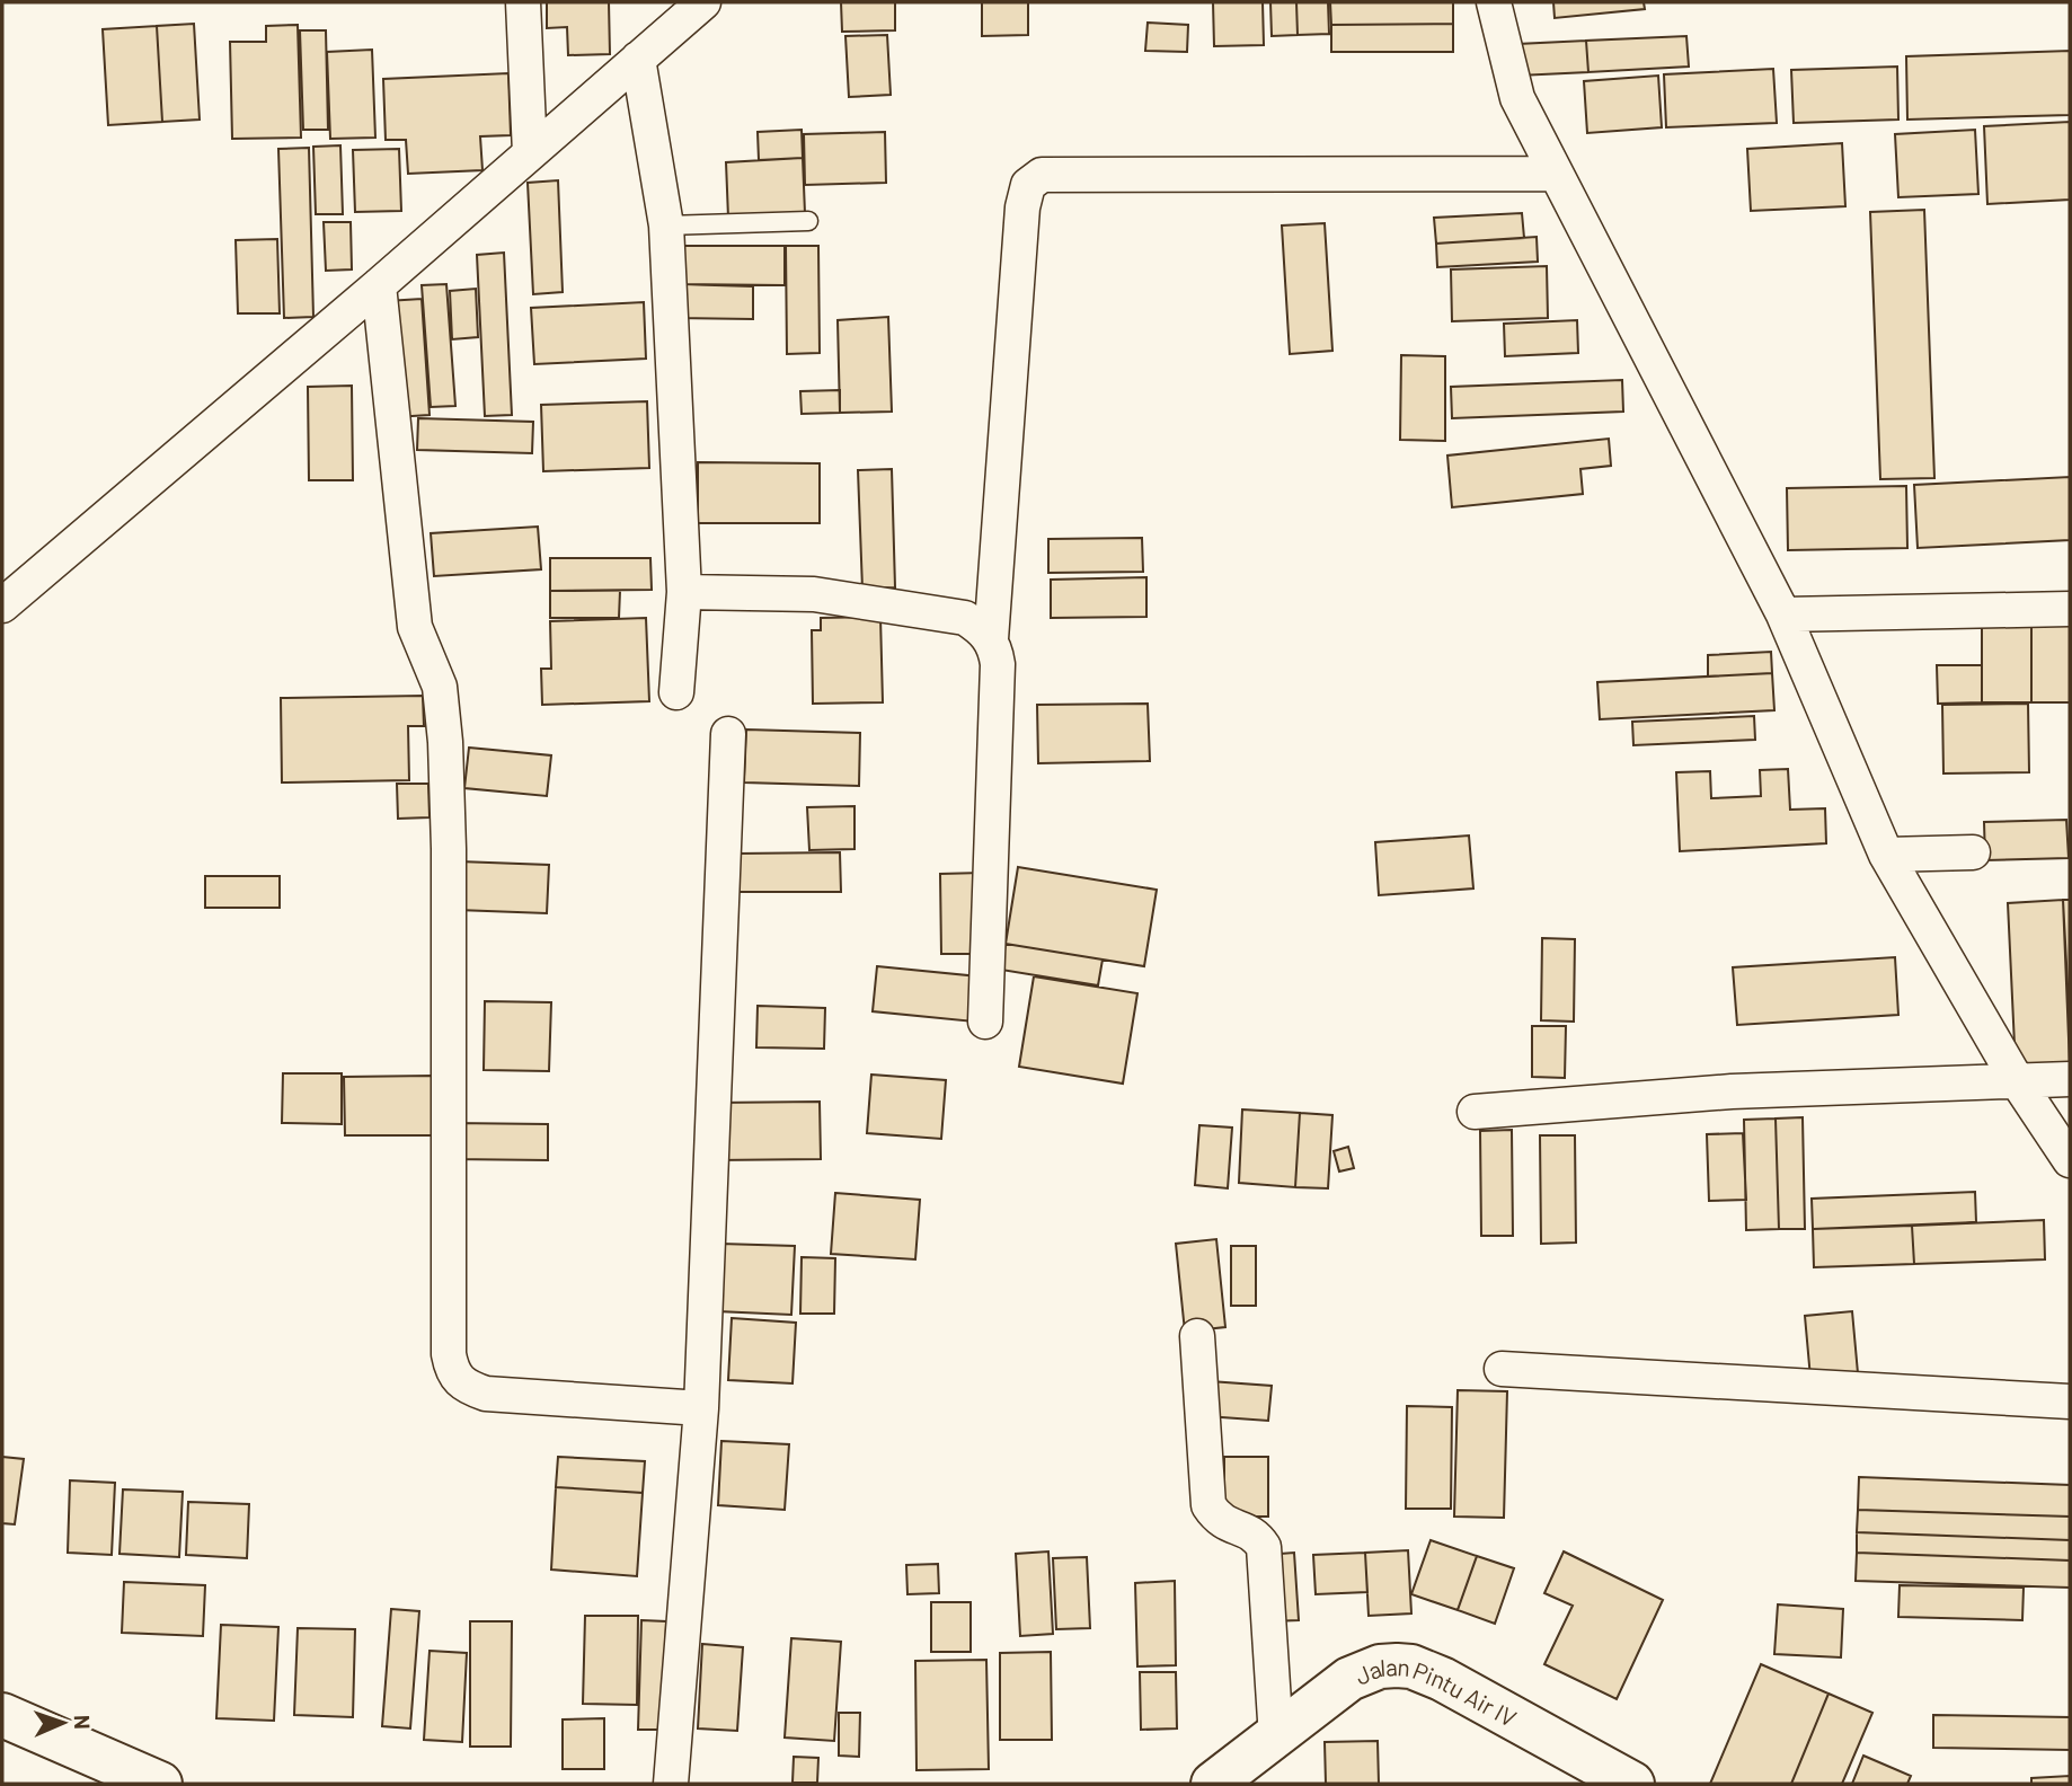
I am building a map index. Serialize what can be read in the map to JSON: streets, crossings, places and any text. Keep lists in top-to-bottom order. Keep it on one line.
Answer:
{"streets":{"main road":["Jalan Pintu Air IV"]},"north":"right"}
